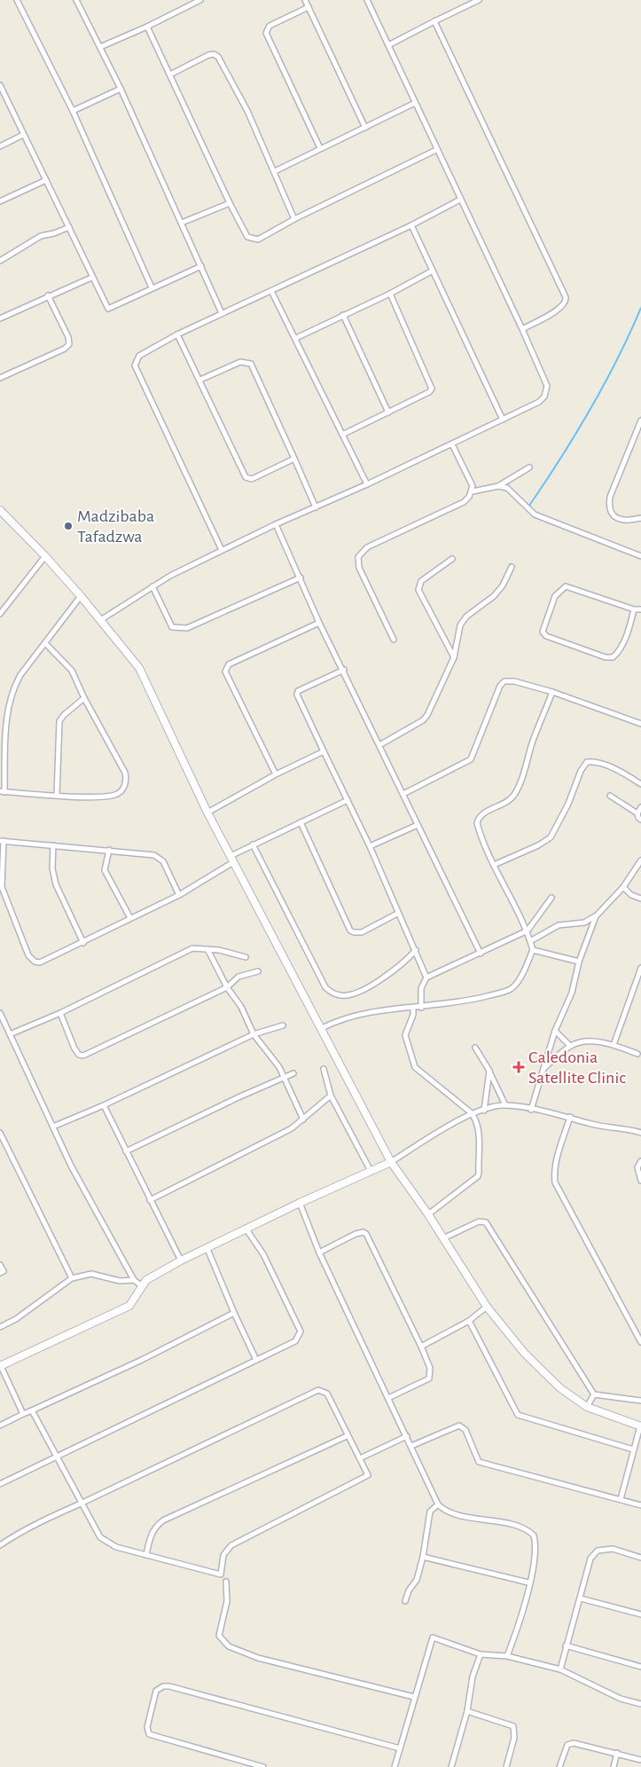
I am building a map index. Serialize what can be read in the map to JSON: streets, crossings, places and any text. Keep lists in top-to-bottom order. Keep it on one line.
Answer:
{"places":{"other":["Madzibaba Tafadzwa"],"health":["Caledonia Satellite Clinic"]}}
